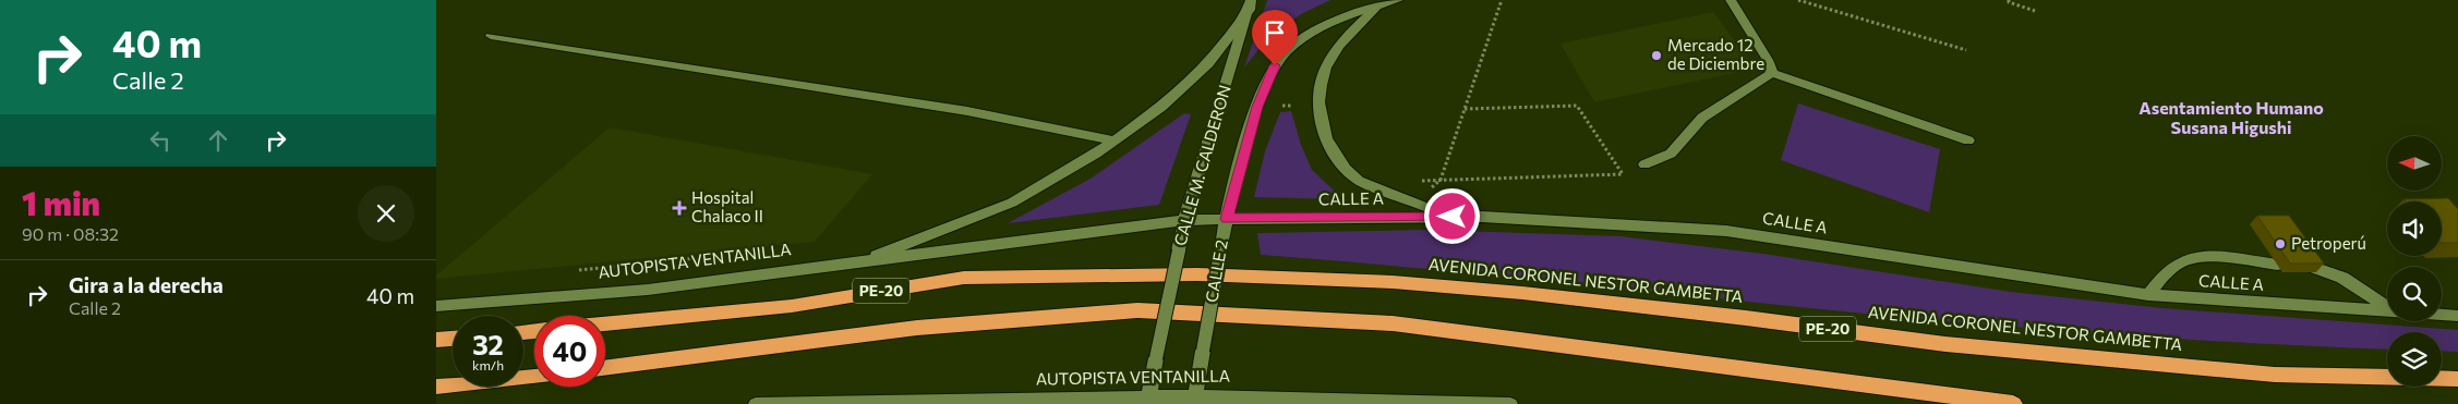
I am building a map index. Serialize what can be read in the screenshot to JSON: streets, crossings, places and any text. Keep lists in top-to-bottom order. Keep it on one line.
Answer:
{"streets":{"highway":["AVENIDA CORONEL NESTOR GAMBETTA","PE-20"],"street":["CALLE M. CALDERON","CALLE A","AUTOPISTA VENTANILLA","CALLE 2"]},"crossings":[["CALLE M. CALDERON","CALLE A"],["CALLE M. CALDERON","AUTOPISTA VENTANILLA"],["CALLE A","AUTOPISTA VENTANILLA"],["CALLE A","CALLE 2"],["AUTOPISTA VENTANILLA","CALLE 2"]],"districts":["Asentamiento Humano Susana Higushi"],"places":{"other":["Mercado 12 de Diciembre","Petroperú"],"health":["Hospital Chalaco II"]},"north":"left","page":{"turn":["40 m","Calle 2"],"heading":["1 min","90 m · 08:32"],"list":[{"name":"Gira a la derecha","note":"Calle 2","value":"40 m"}],"speed":"32 km/h","limit":"40"}}
